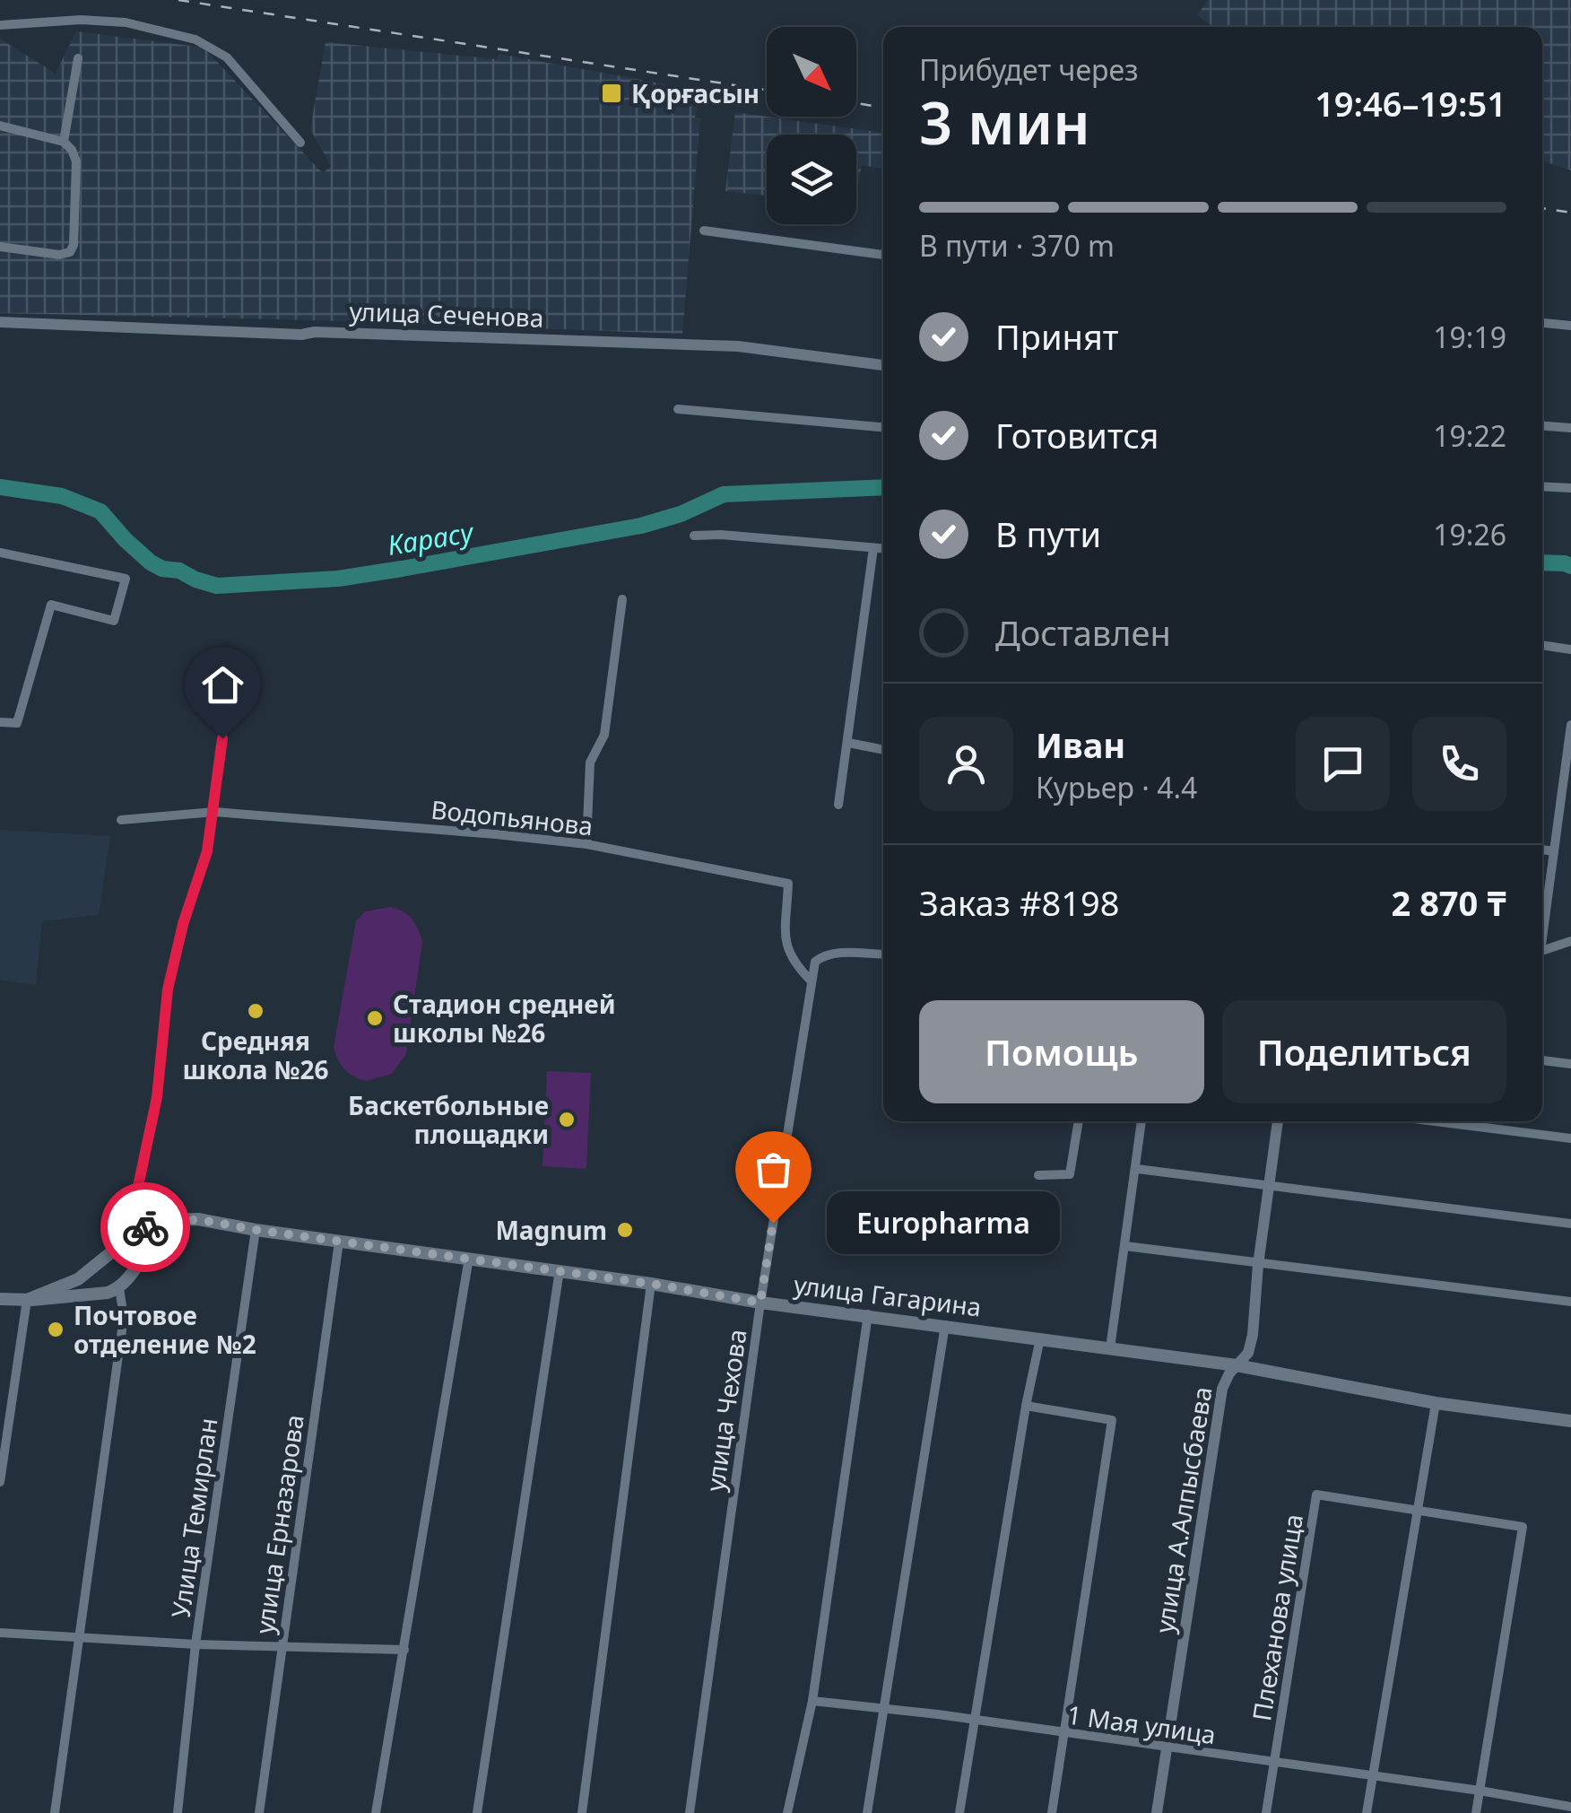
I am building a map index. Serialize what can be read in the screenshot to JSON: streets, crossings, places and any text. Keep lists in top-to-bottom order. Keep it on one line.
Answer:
{"streets":{"main road":["улица Гагарина"],"street":["улица Сеченова","Водопьянова","улица Чехова","улица А.Алпысбаева","Улица Темирлан","улица Ерназарова","Плеханова улица","1 Мая улица"]},"crossings":[["Водопьянова","улица Чехова"],["улица Гагарина","улица Чехова"],["улица Гагарина","улица А.Алпысбаева"],["улица Гагарина","Улица Темирлан"],["улица Гагарина","улица Ерназарова"],["улица А.Алпысбаева","1 Мая улица"],["Плеханова улица","1 Мая улица"]],"water":["Карасу"],"places":{"transit":["Қорғасын"],"other":["Средняя школа №26","Стадион средней школы №26","Баскетбольные площадки","Europharma","Magnum","Почтовое отделение №2"]},"north":"bottom right","page":{"heading":["3 мин","Прибудет через","19:46–19:51"],"panel":["Иван","Курьер · 4.4","Заказ #8198","2 870 ₸"],"bar":"В пути · 370 m","list":[["Принят","19:19"],["Готовится","19:22"],["В пути","19:26"],"Доставлен"],"buttons":["Помощь","Поделиться"],"bubble":"Europharma"}}
